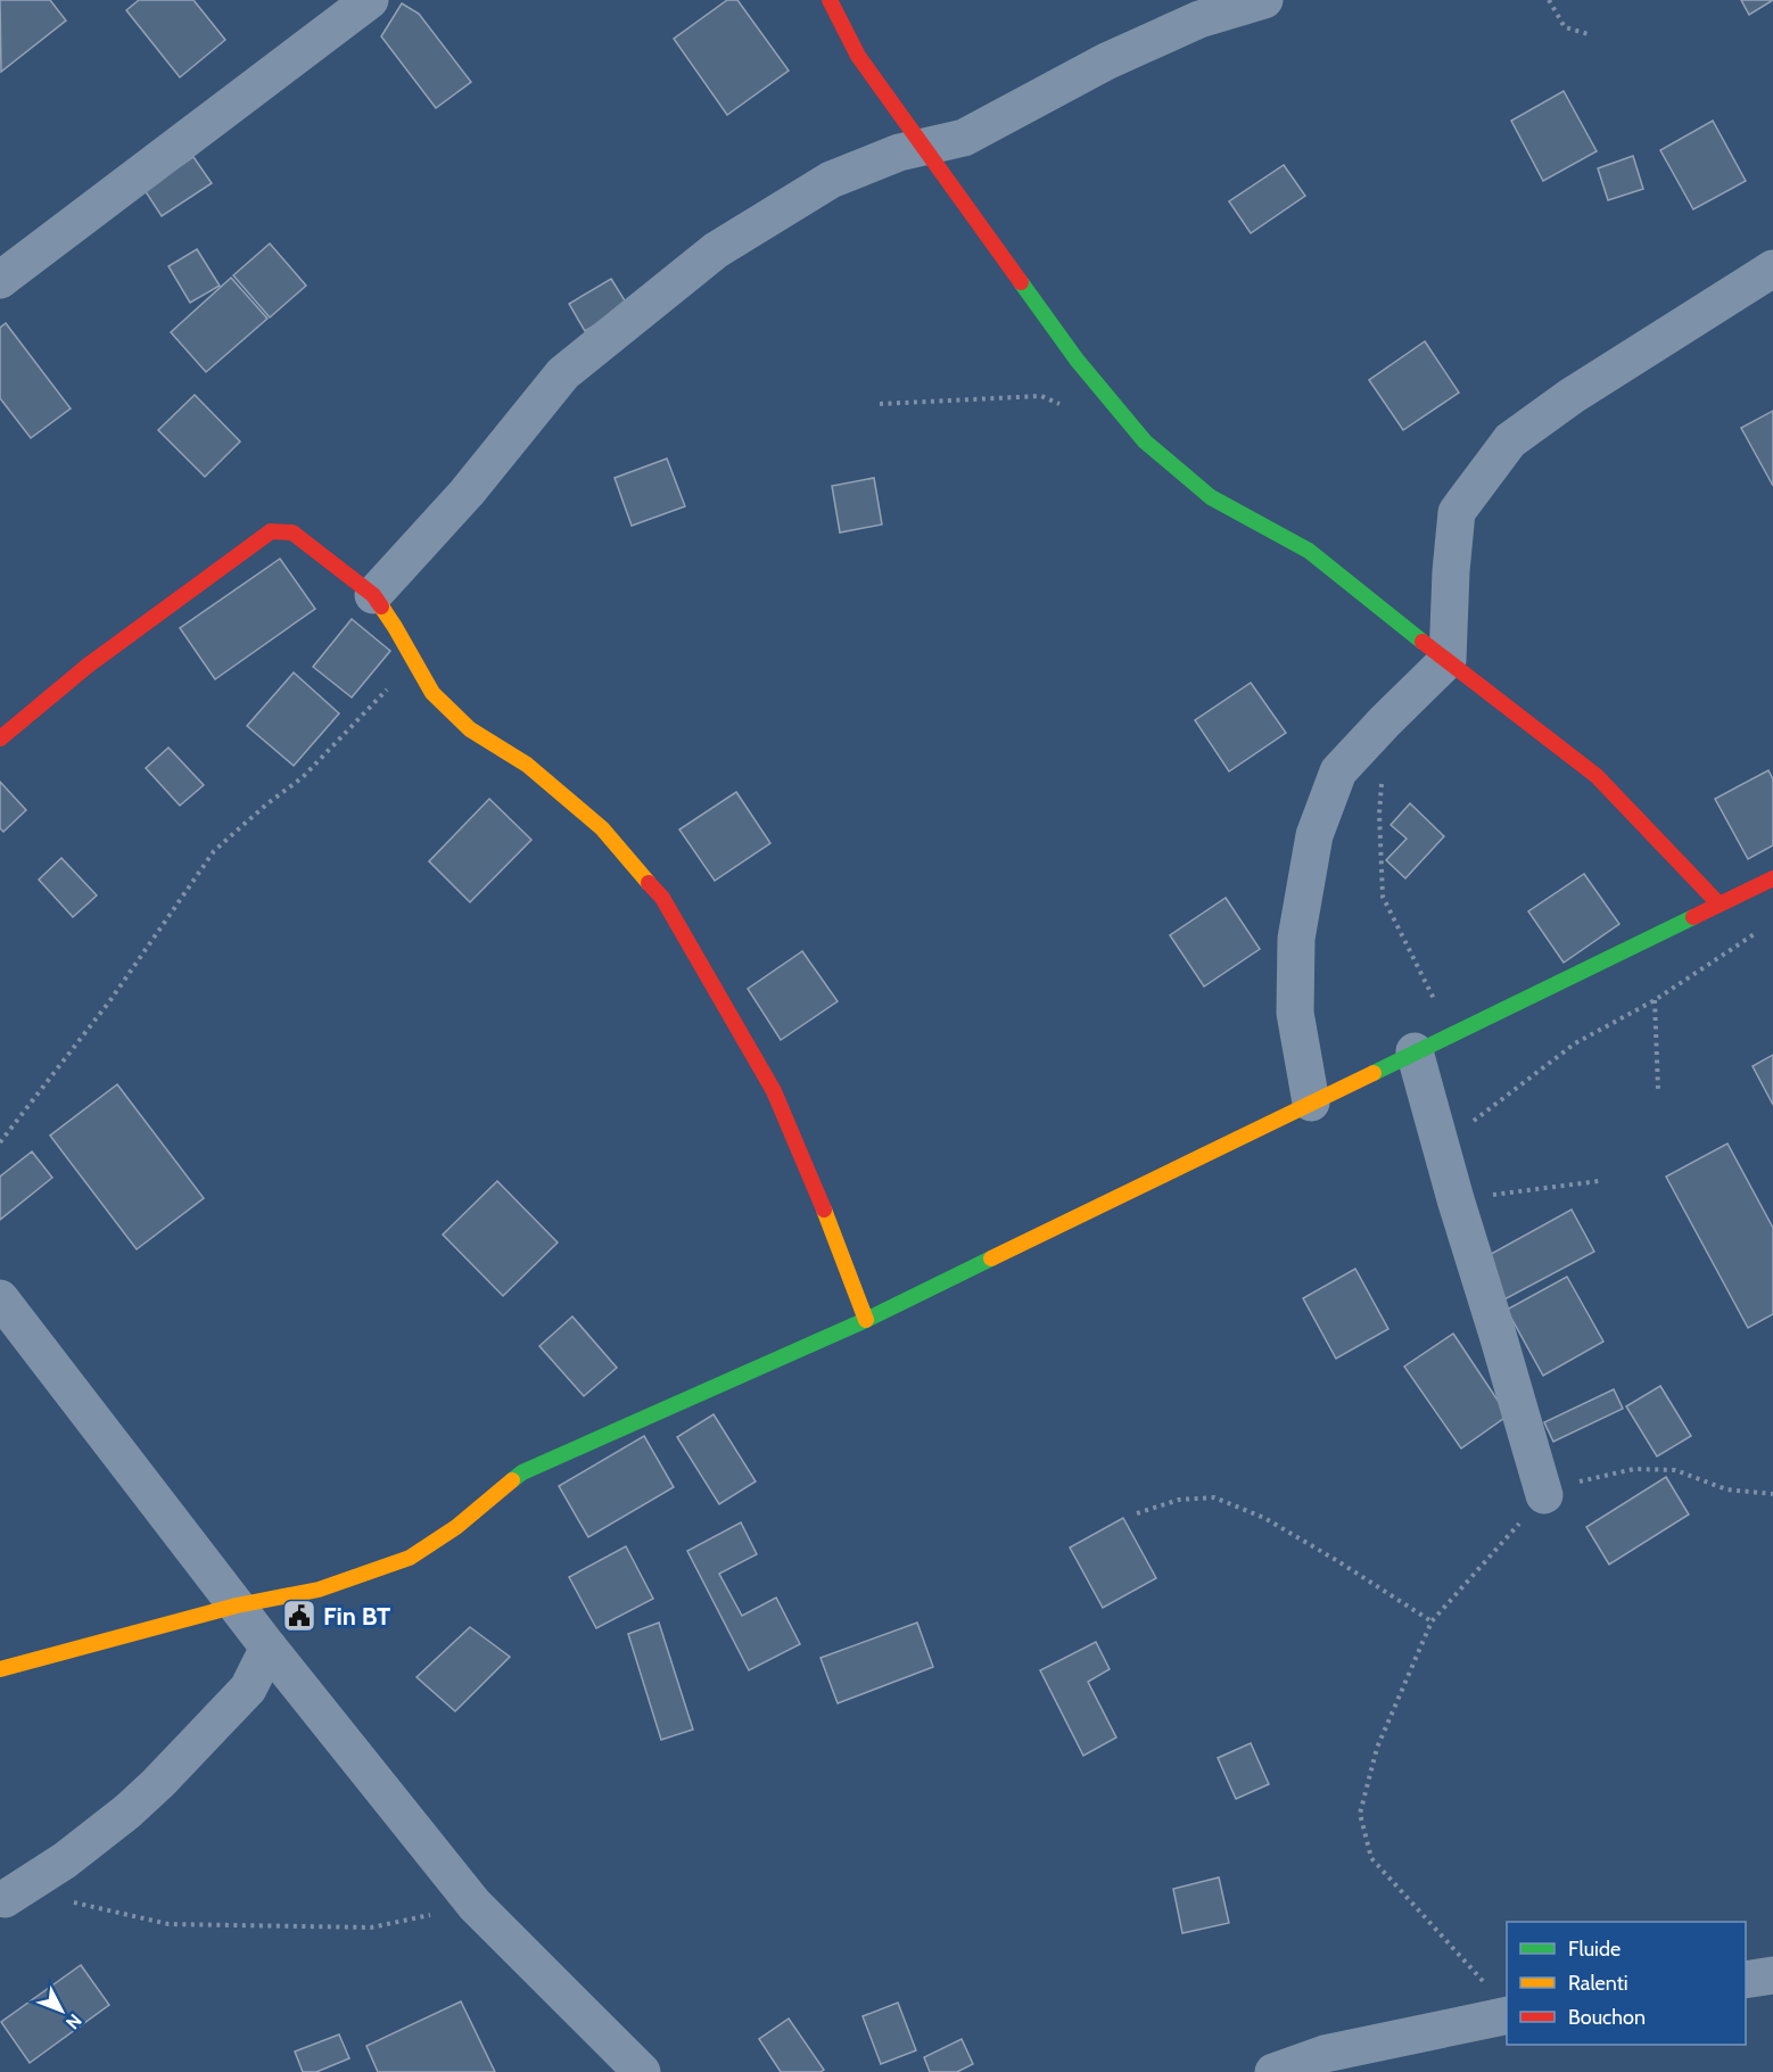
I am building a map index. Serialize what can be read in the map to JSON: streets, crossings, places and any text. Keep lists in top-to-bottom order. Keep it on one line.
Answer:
{"places":{"public building":["Fin BT"]},"legend":["Fluide","Ralenti","Bouchon"],"north":"bottom right"}
